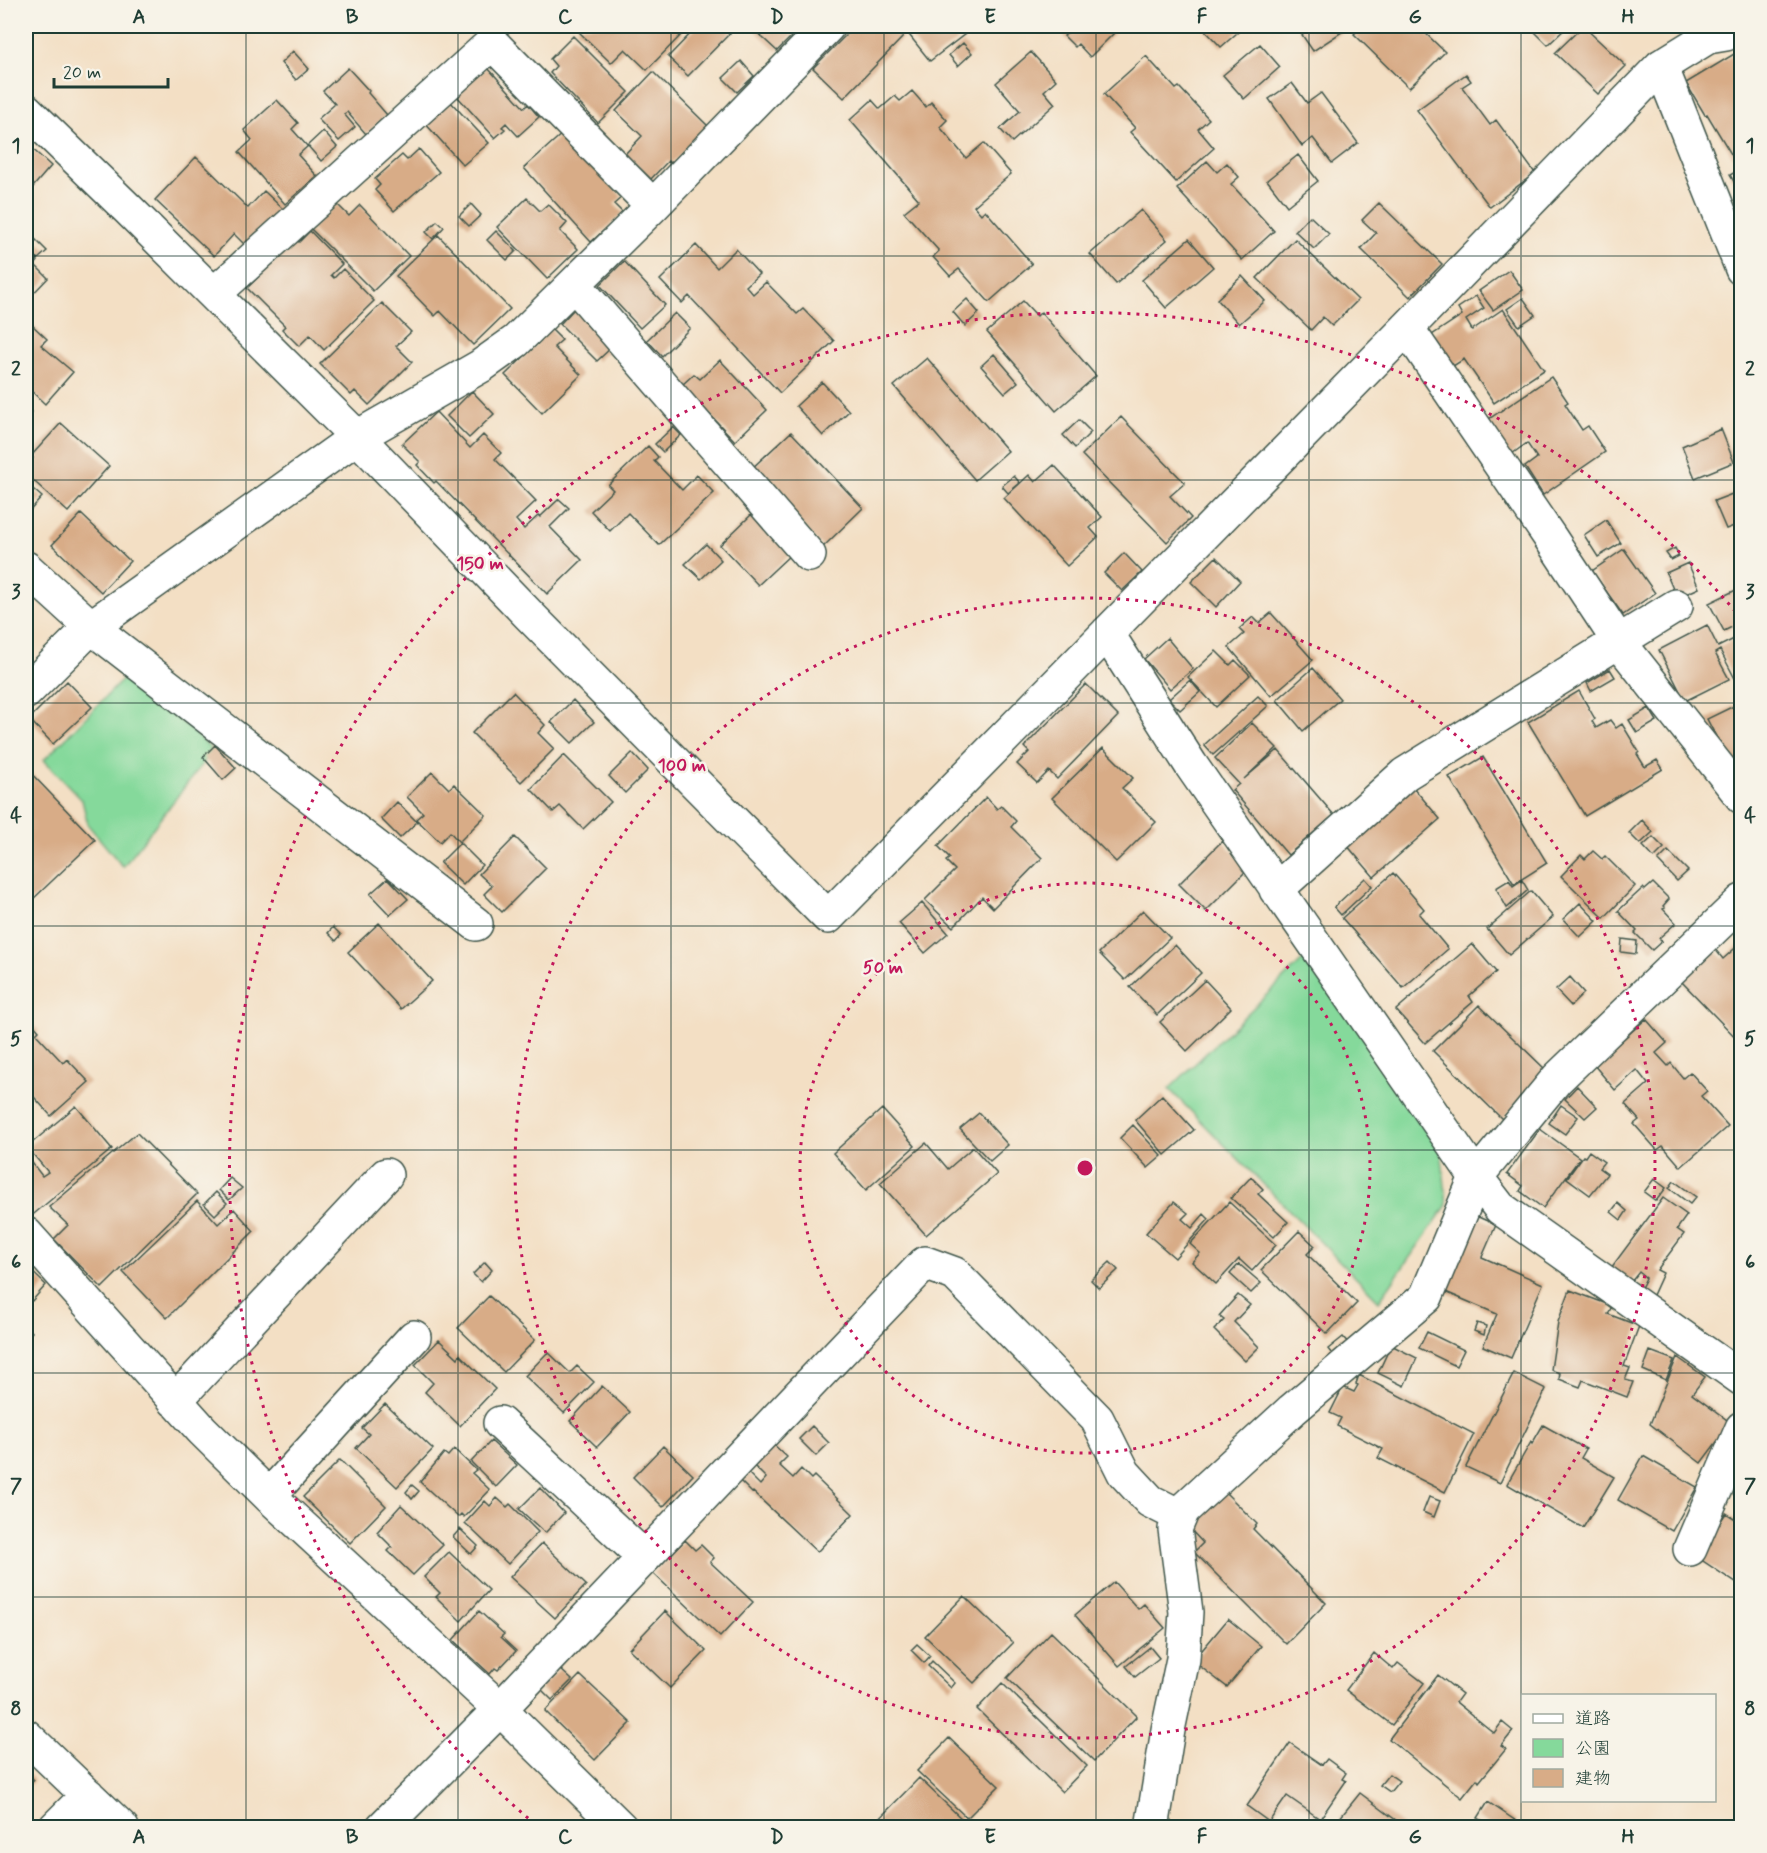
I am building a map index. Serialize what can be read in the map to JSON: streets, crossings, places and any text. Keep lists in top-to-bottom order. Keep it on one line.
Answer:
{"legend":["道路","公園","建物"],"scale_bar":"20 m","grid":{"columns":["A","B","C","D","E","F","G","H"],"rows":["1","2","3","4","5","6","7","8"]},"rings":["150 m","100 m","50 m"]}
